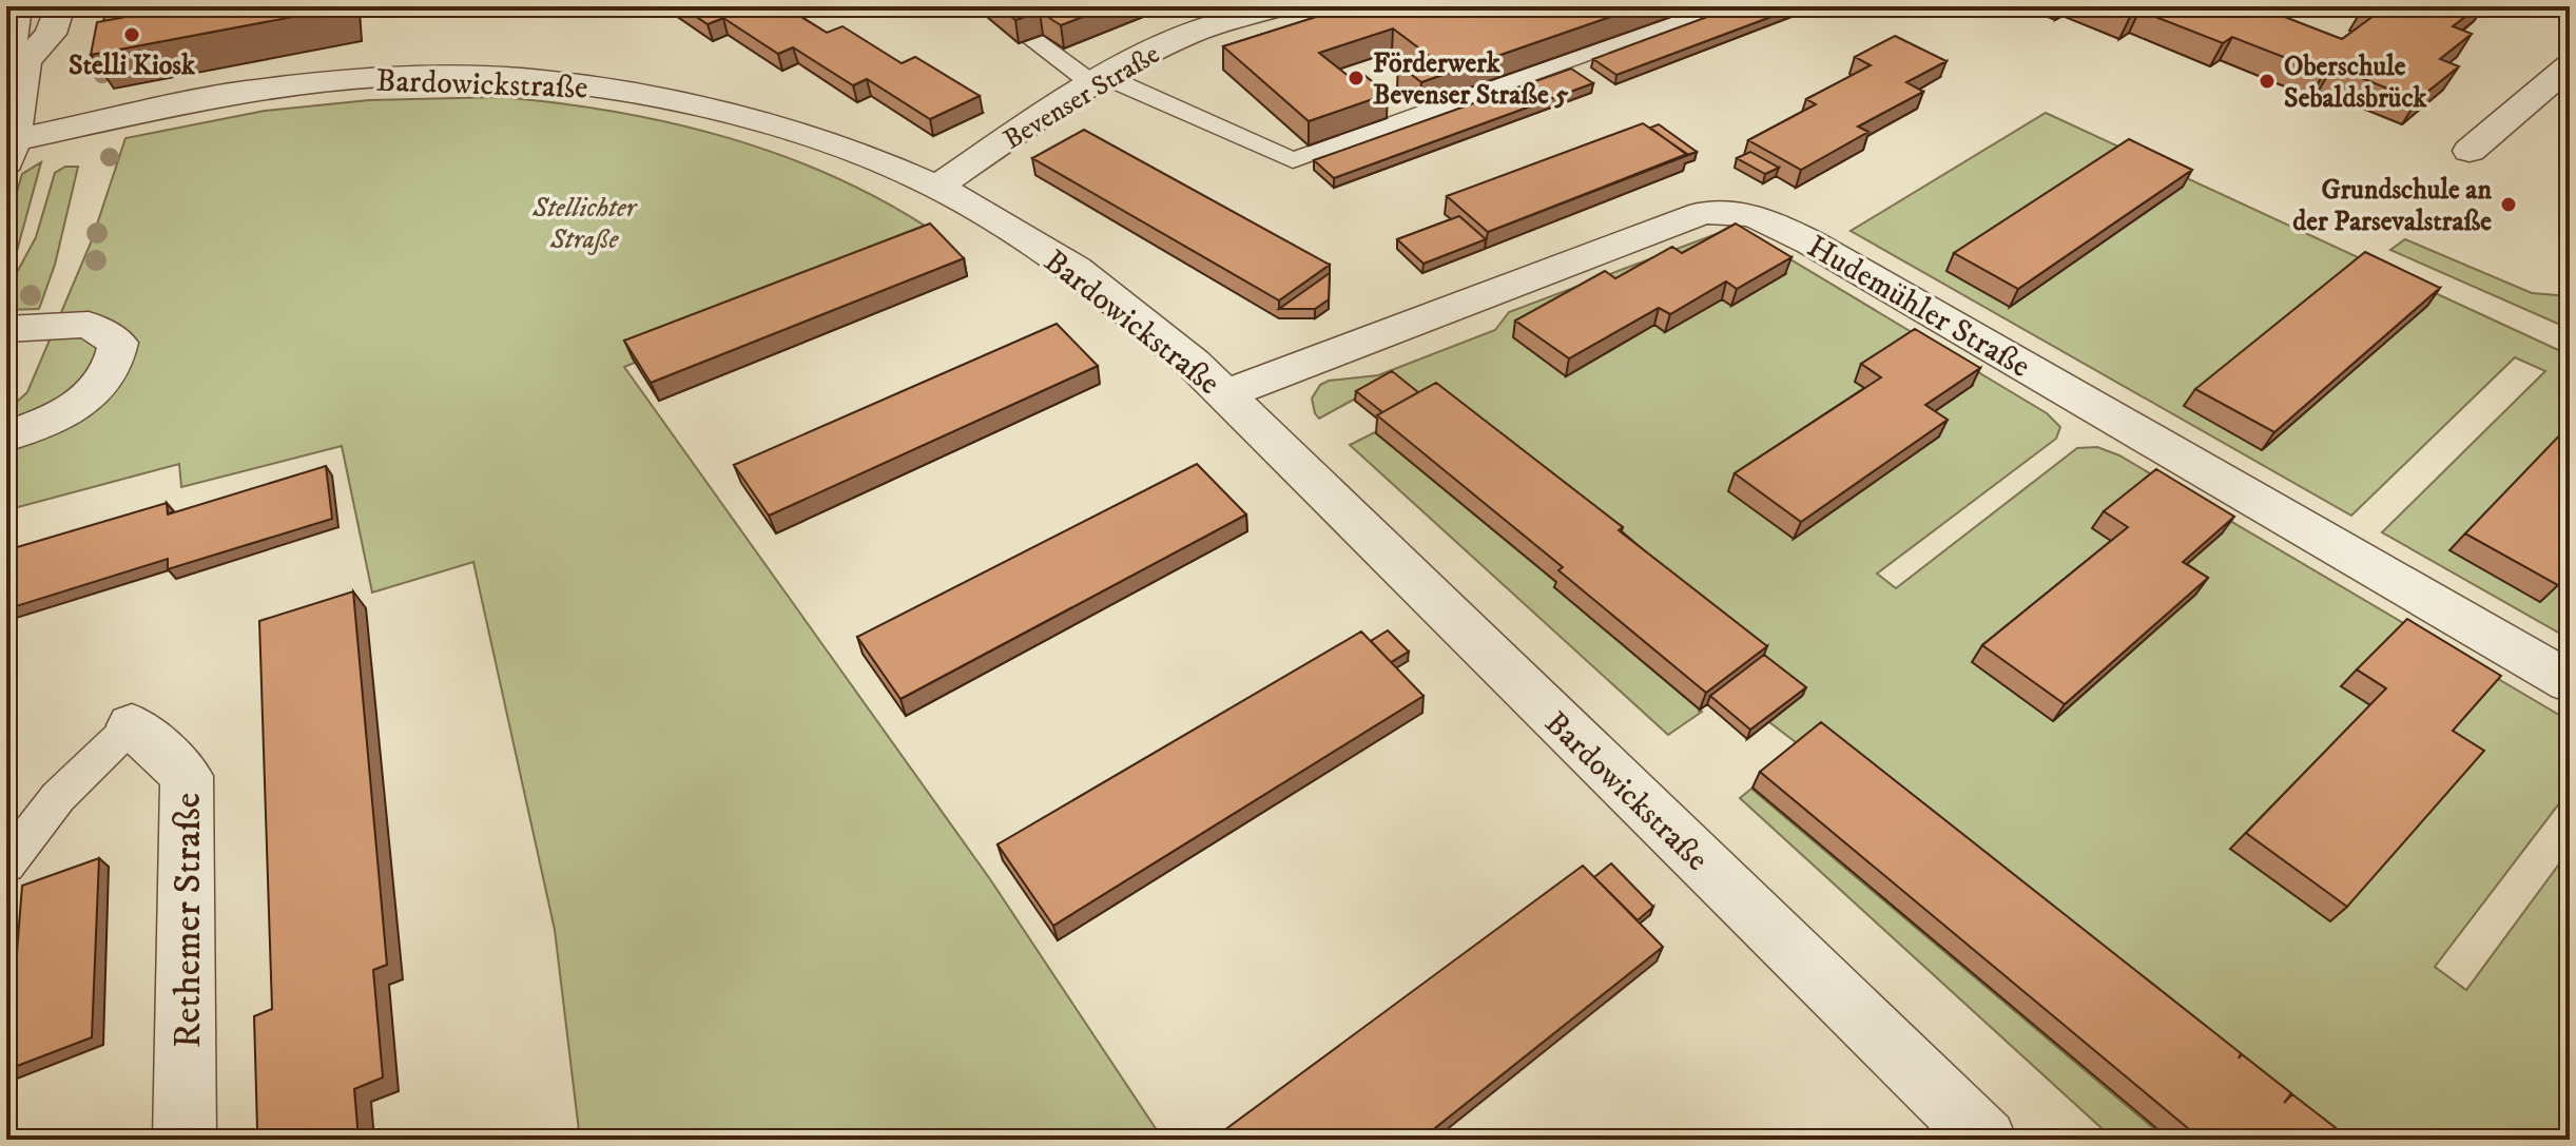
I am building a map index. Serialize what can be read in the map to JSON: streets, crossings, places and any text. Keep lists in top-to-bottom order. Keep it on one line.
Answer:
{"streets":{"street":["Bardowickstraße","Bevenser Straße","Hudemühler Straße","Rethemer Straße"]},"crossings":[["Bardowickstraße","Bevenser Straße"],["Bardowickstraße","Hudemühler Straße"]],"parks":["Stellichter Straße"],"places":["Stelli Kiosk","Förderwerk Bevenser Straße 5","Oberschule Sebaldsbrück","Grundschule an der Parsevalstraße"]}
